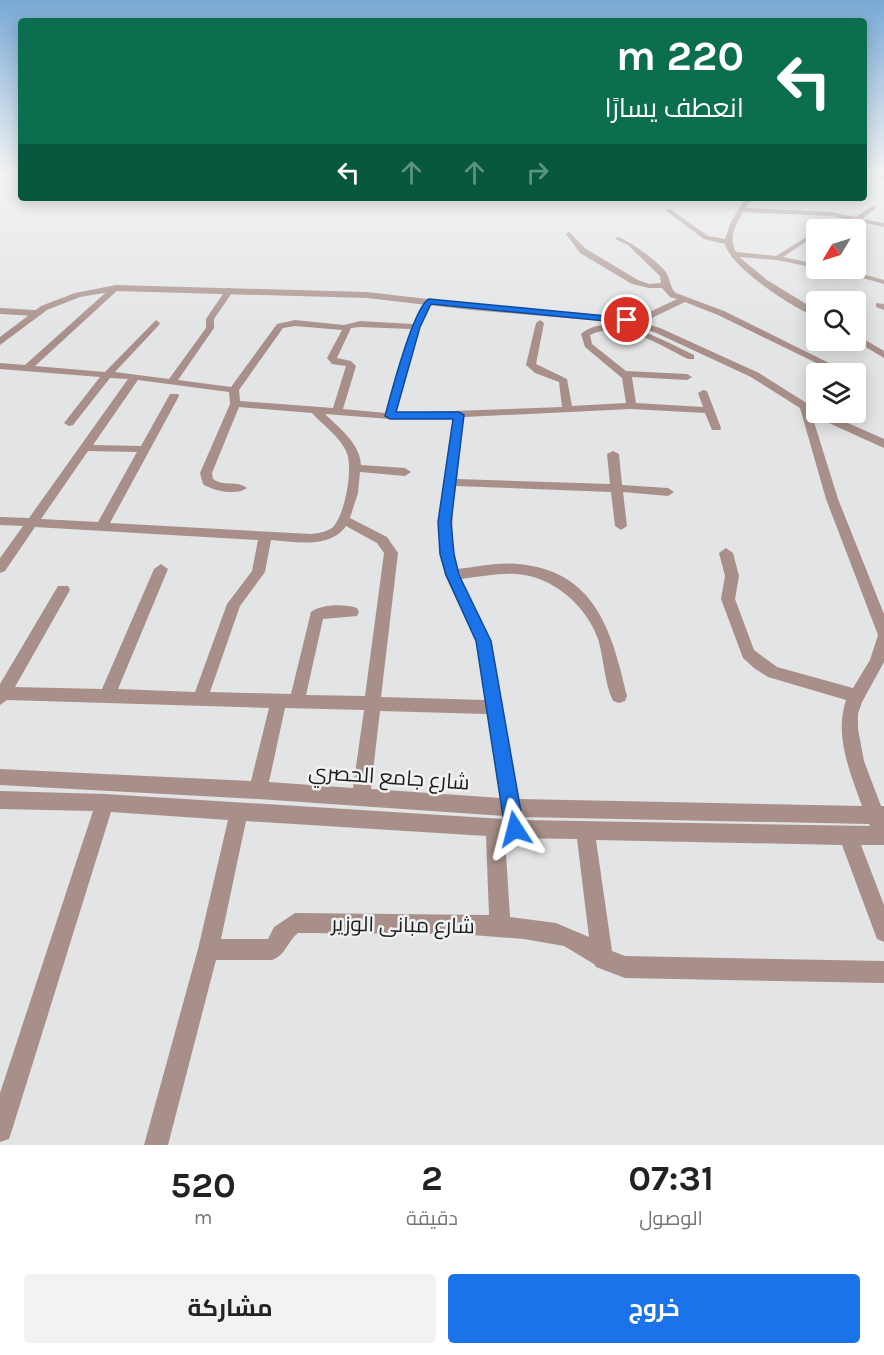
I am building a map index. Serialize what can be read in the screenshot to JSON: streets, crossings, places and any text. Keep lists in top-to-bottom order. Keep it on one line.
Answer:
{"streets":{"street":["شارع جامع الحصري","شارع مبانى الوزير"]},"north":"bottom left","page":{"turn":["220 m","انعطف يسارًا"],"eta":["07:31","الوصول","2","دقيقة","520","m"],"buttons":["خروج","مشاركة"]}}
